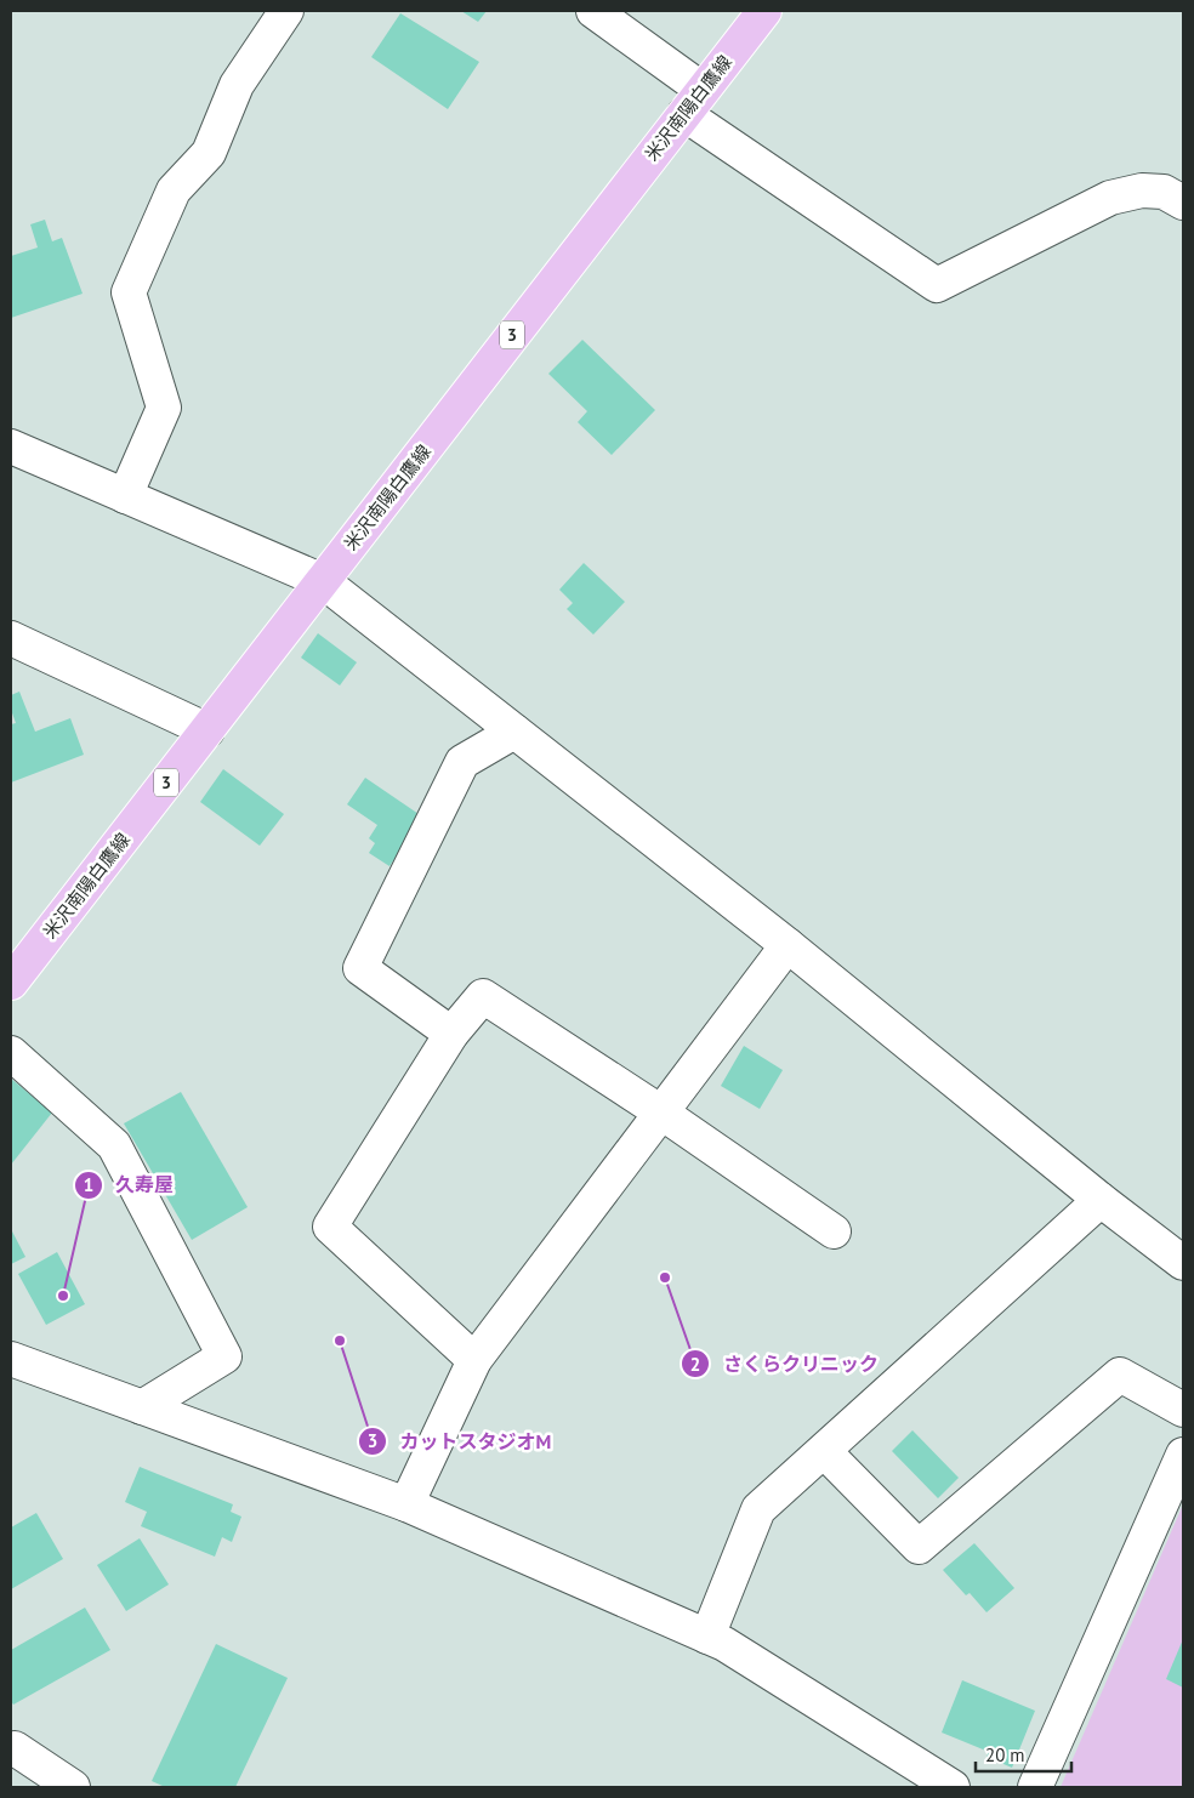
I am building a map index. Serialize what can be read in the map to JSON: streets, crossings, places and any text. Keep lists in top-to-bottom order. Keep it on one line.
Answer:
{"streets":{"main road":["米沢南陽白鷹線","3"]},"places":["さくらクリニック","久寿屋","カットスタジオM"],"scale_bar":"20 m"}
